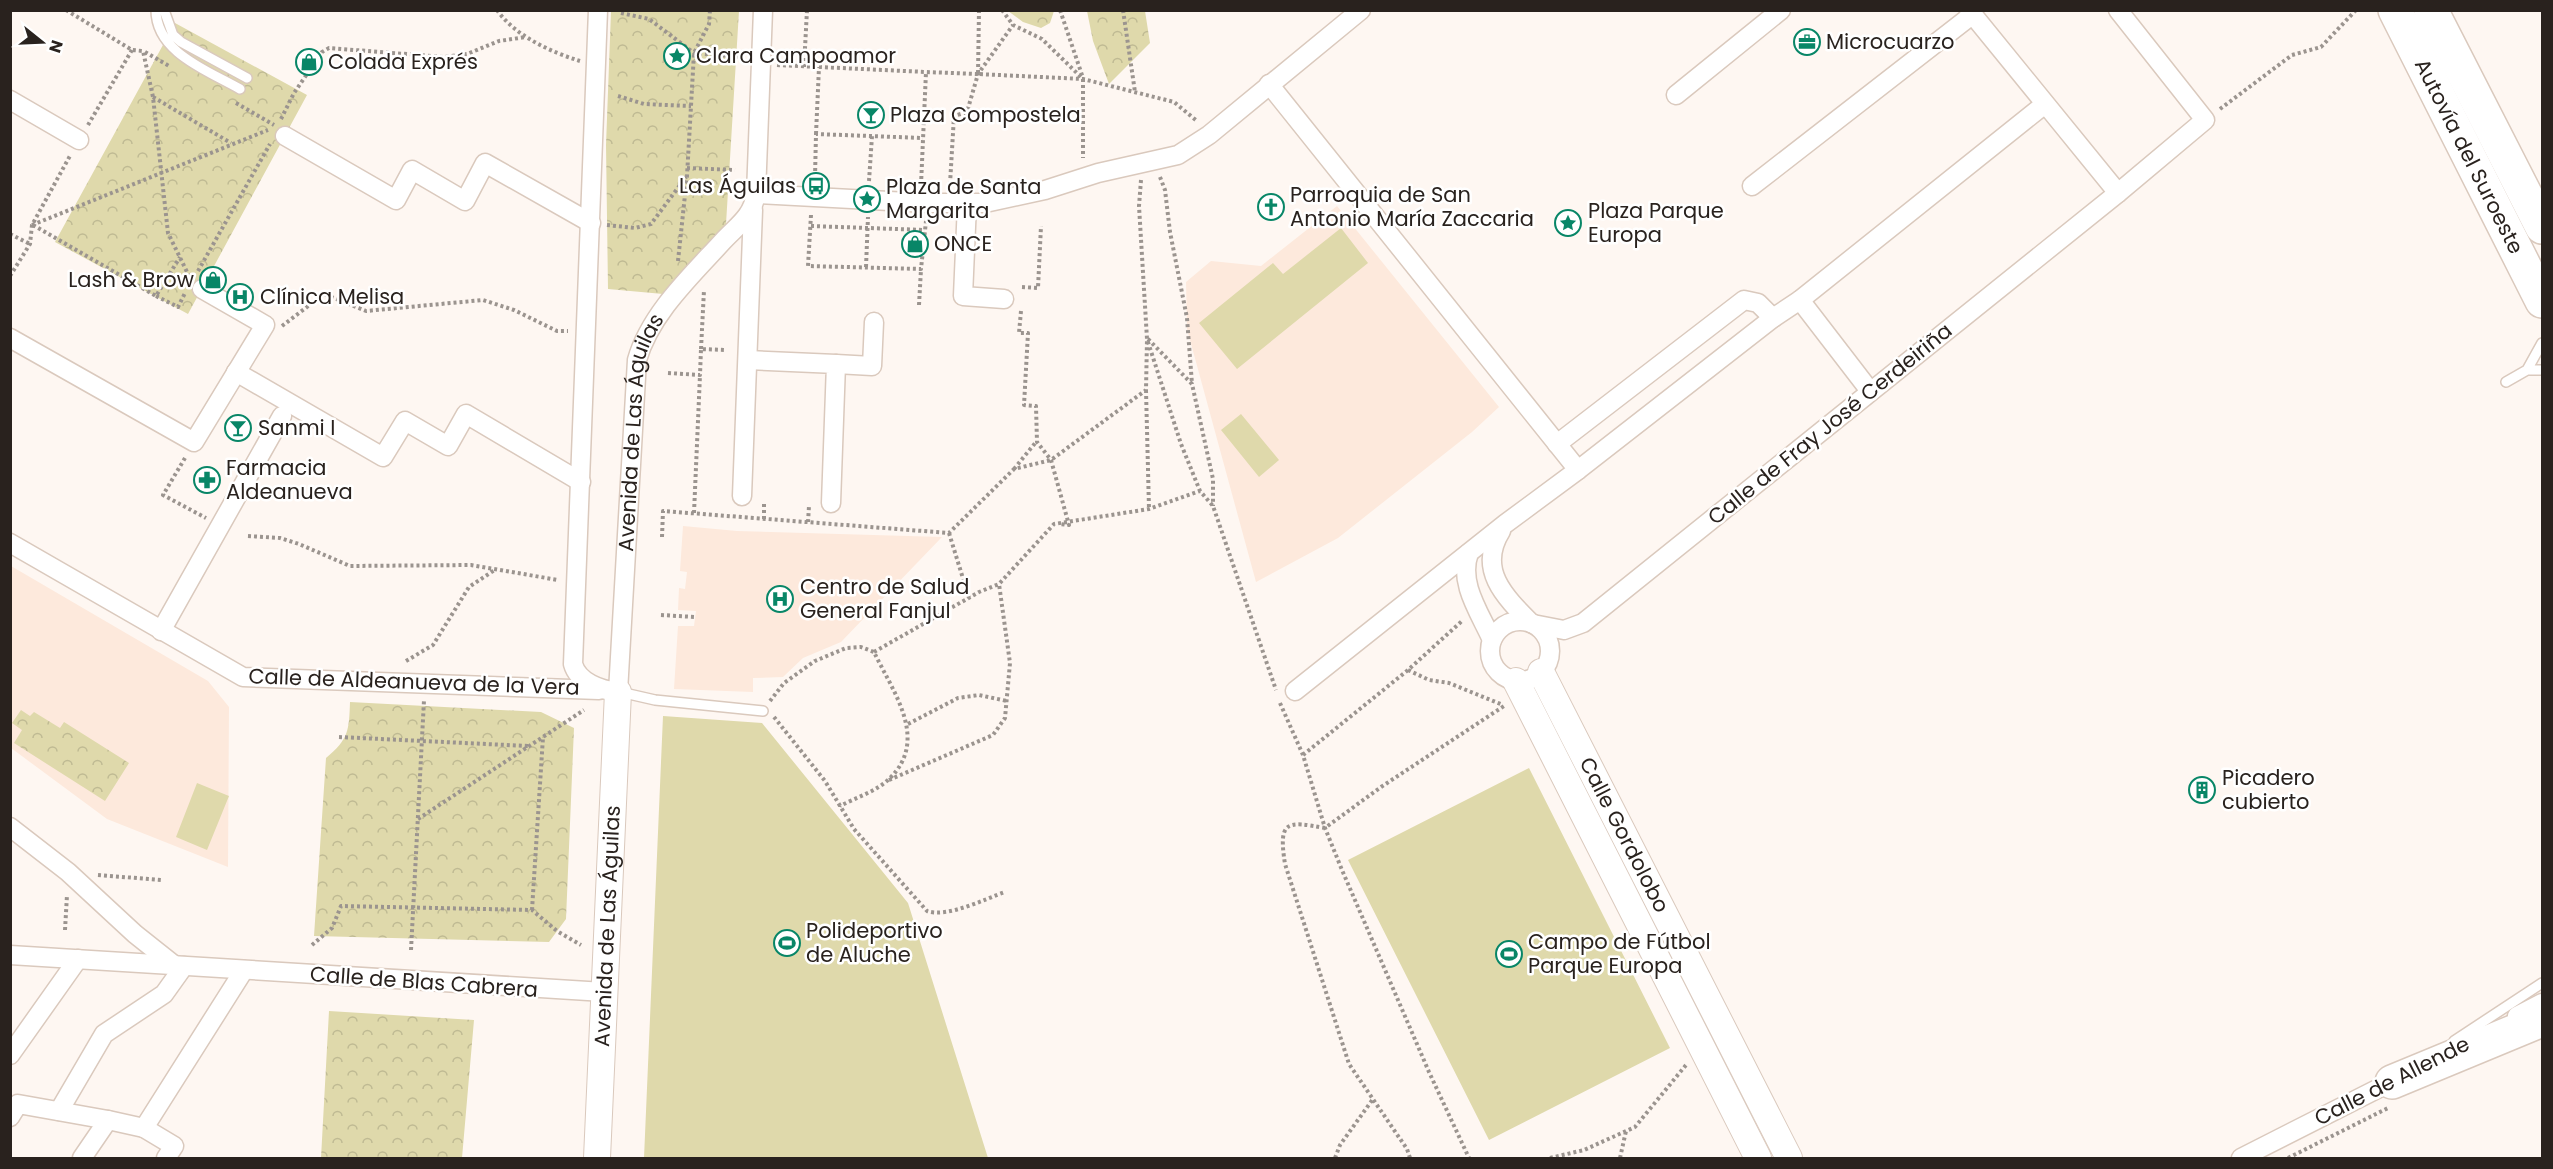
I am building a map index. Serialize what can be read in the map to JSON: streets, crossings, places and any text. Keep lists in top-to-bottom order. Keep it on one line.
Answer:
{"streets":{"highway":["Autovía del Suroeste"],"street":["Calle de Fray José Cerdeiriña","Avenida de Las Águilas","Calle de Aldeanueva de la Vera","Calle Gordolobo","Calle de Blas Cabrera","Calle de Allende"]},"crossings":[["Calle de Fray José Cerdeiriña","Calle Gordolobo"],["Avenida de Las Águilas","Calle de Aldeanueva de la Vera"],["Avenida de Las Águilas","Calle de Blas Cabrera"]],"places":{"office":["Microcuarzo"],"place":["Clara Campoamor","Plaza de Santa Margarita","Plaza Parque Europa"],"shop":["Colada Exprés","ONCE","Lash & Brow"],"bar":["Plaza Compostela","Sanmi I"],"bus stop":["Las Águilas"],"church":["Parroquia de San Antonio María Zaccaria"],"hospital":["Clínica Melisa","Centro de Salud General Fanjul"],"pharmacy":["Farmacia Aldeanueva"],"building":["Picadero cubierto"],"sports":["Polideportivo de Aluche","Campo de Fútbol Parque Europa"]},"north":"right"}
